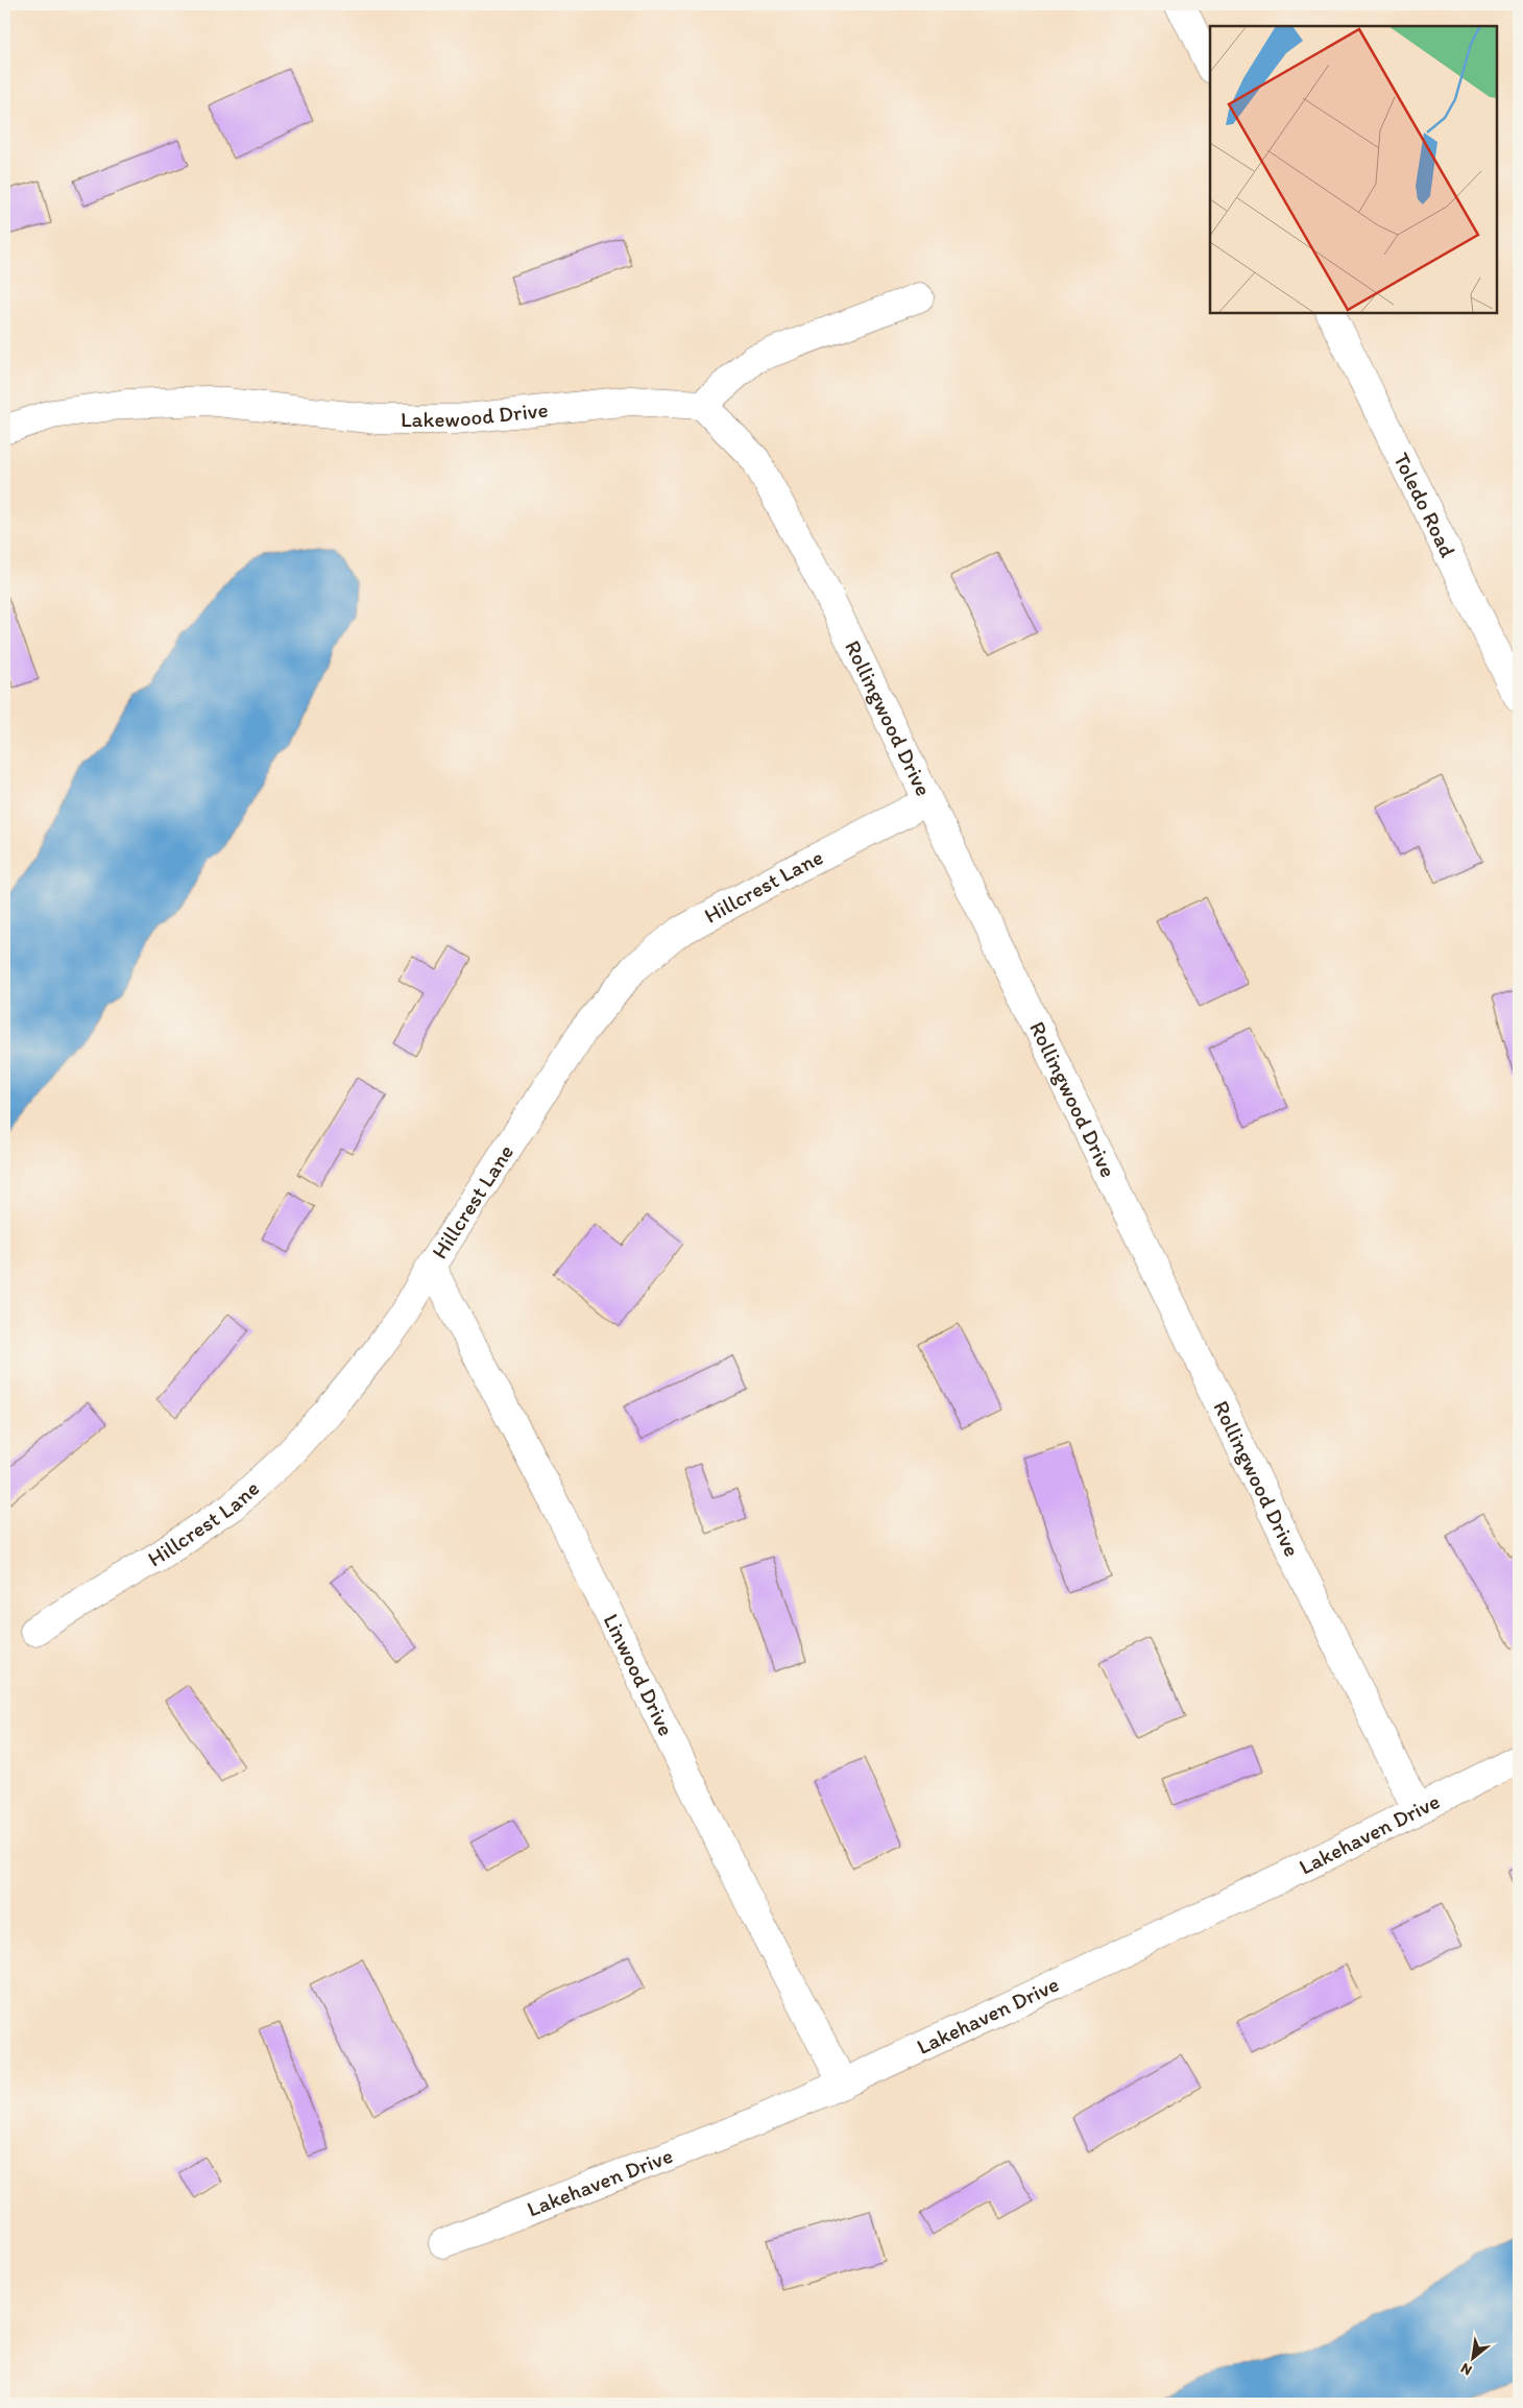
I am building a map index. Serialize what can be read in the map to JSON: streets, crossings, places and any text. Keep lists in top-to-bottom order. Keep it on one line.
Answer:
{"streets":{"street":["Lakewood Drive","Toledo Road","Rollingwood Drive","Hillcrest Lane","Linwood Drive","Lakehaven Drive"]},"crossings":[["Lakewood Drive","Rollingwood Drive"],["Rollingwood Drive","Hillcrest Lane"],["Rollingwood Drive","Lakehaven Drive"],["Hillcrest Lane","Linwood Drive"],["Linwood Drive","Lakehaven Drive"]],"north":"bottom left"}
